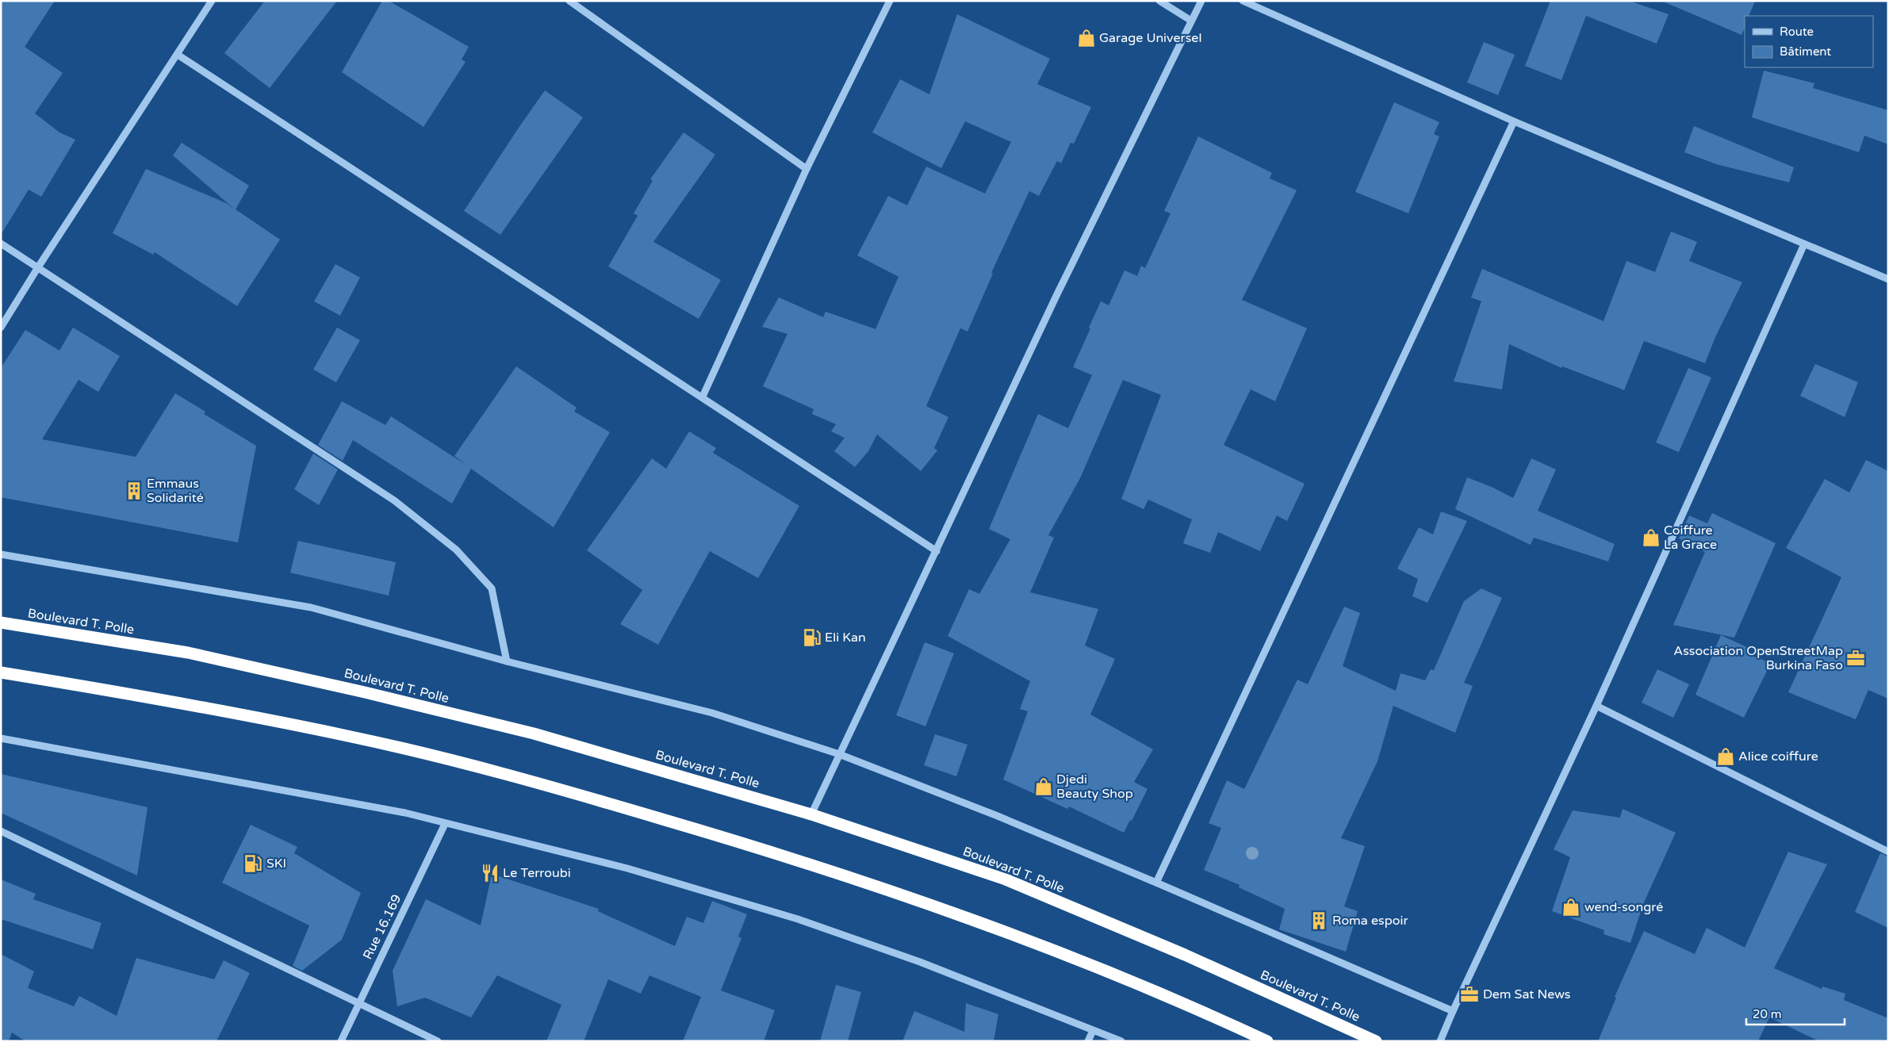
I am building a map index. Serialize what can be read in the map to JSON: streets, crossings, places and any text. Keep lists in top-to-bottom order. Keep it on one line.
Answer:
{"streets":{"highway":["Boulevard T. Polle"],"street":["Rue 16.169"]},"places":{"shop":["Garage Universel","Coiffure La Grace","Alice coiffure","Djedi Beauty Shop","wend-songré"],"building":["Emmaus Solidarité","Roma espoir"],"fuel station":["Eli Kan","SKI"],"office":["Association OpenStreetMap Burkina Faso","Dem Sat News"],"restaurant":["Le Terroubi"]},"legend":["Route","Bâtiment"],"scale_bar":"20 m"}
